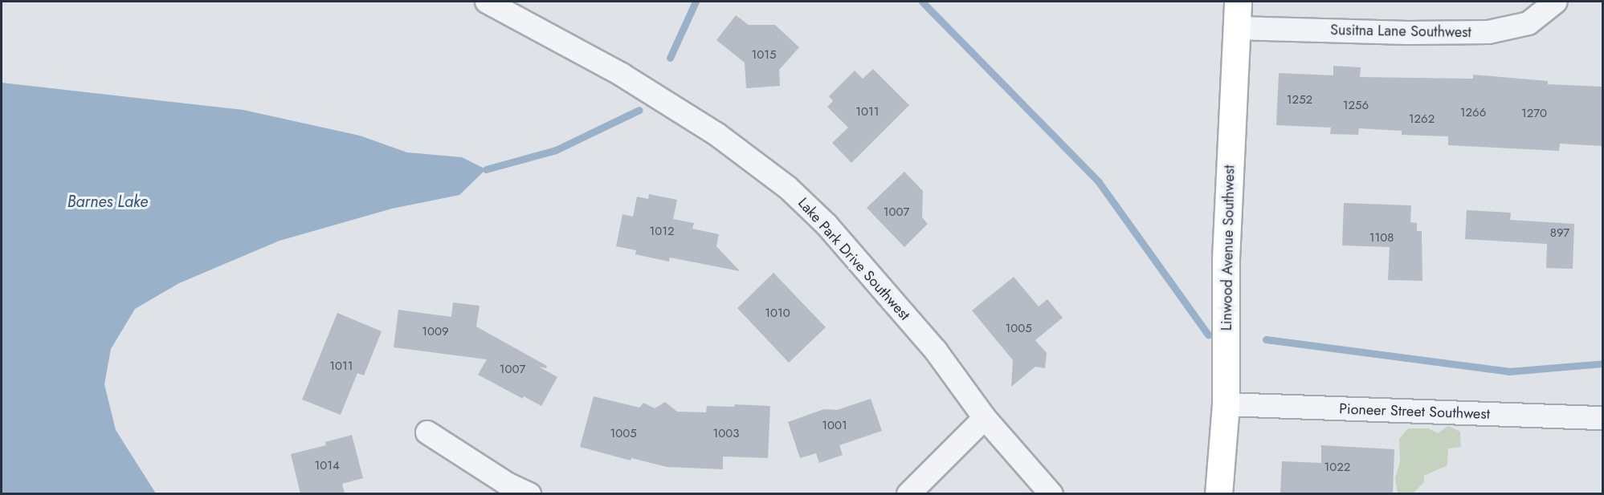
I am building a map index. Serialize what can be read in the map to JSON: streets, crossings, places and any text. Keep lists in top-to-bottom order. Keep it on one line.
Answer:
{"streets":{"street":["Susitna Lane Southwest","Linwood Avenue Southwest","Lake Park Drive Southwest","Pioneer Street Southwest"]},"crossings":[["Susitna Lane Southwest","Linwood Avenue Southwest"],["Linwood Avenue Southwest","Pioneer Street Southwest"]],"water":["Barnes Lake"],"house_numbers":["1015","1252","1256","1011","1266","1270","1262","1007","1012","897","1108","1010","1005","1009","1011","1007","1001","1005","1003","1014","1022"]}
